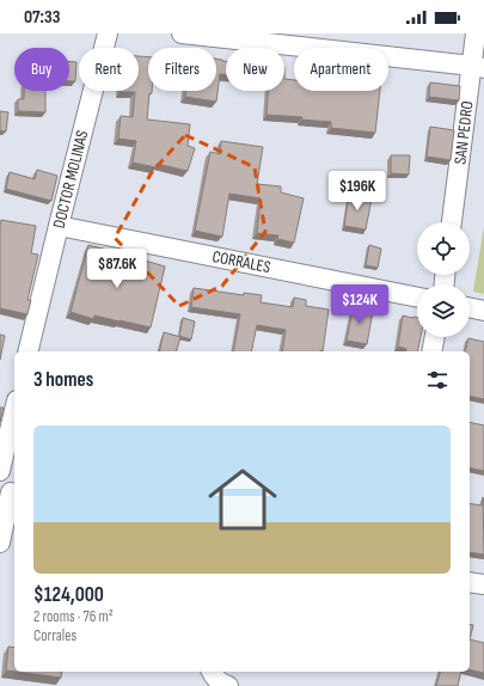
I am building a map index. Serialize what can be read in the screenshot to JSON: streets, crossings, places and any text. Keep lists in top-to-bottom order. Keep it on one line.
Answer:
{"streets":{"street":["SAN PEDRO","DOCTOR MOLINAS","CORRALES"]},"crossings":[["DOCTOR MOLINAS","CORRALES"]],"page":{"status":"07:33","chip":["Buy","Rent","Filters","New","Apartment"],"price":["$196K","$87.6K","$124K"],"heading":"3 homes","list":[{"name":"$124,000","note":"2 rooms · 76 m² · Corrales"}]}}
